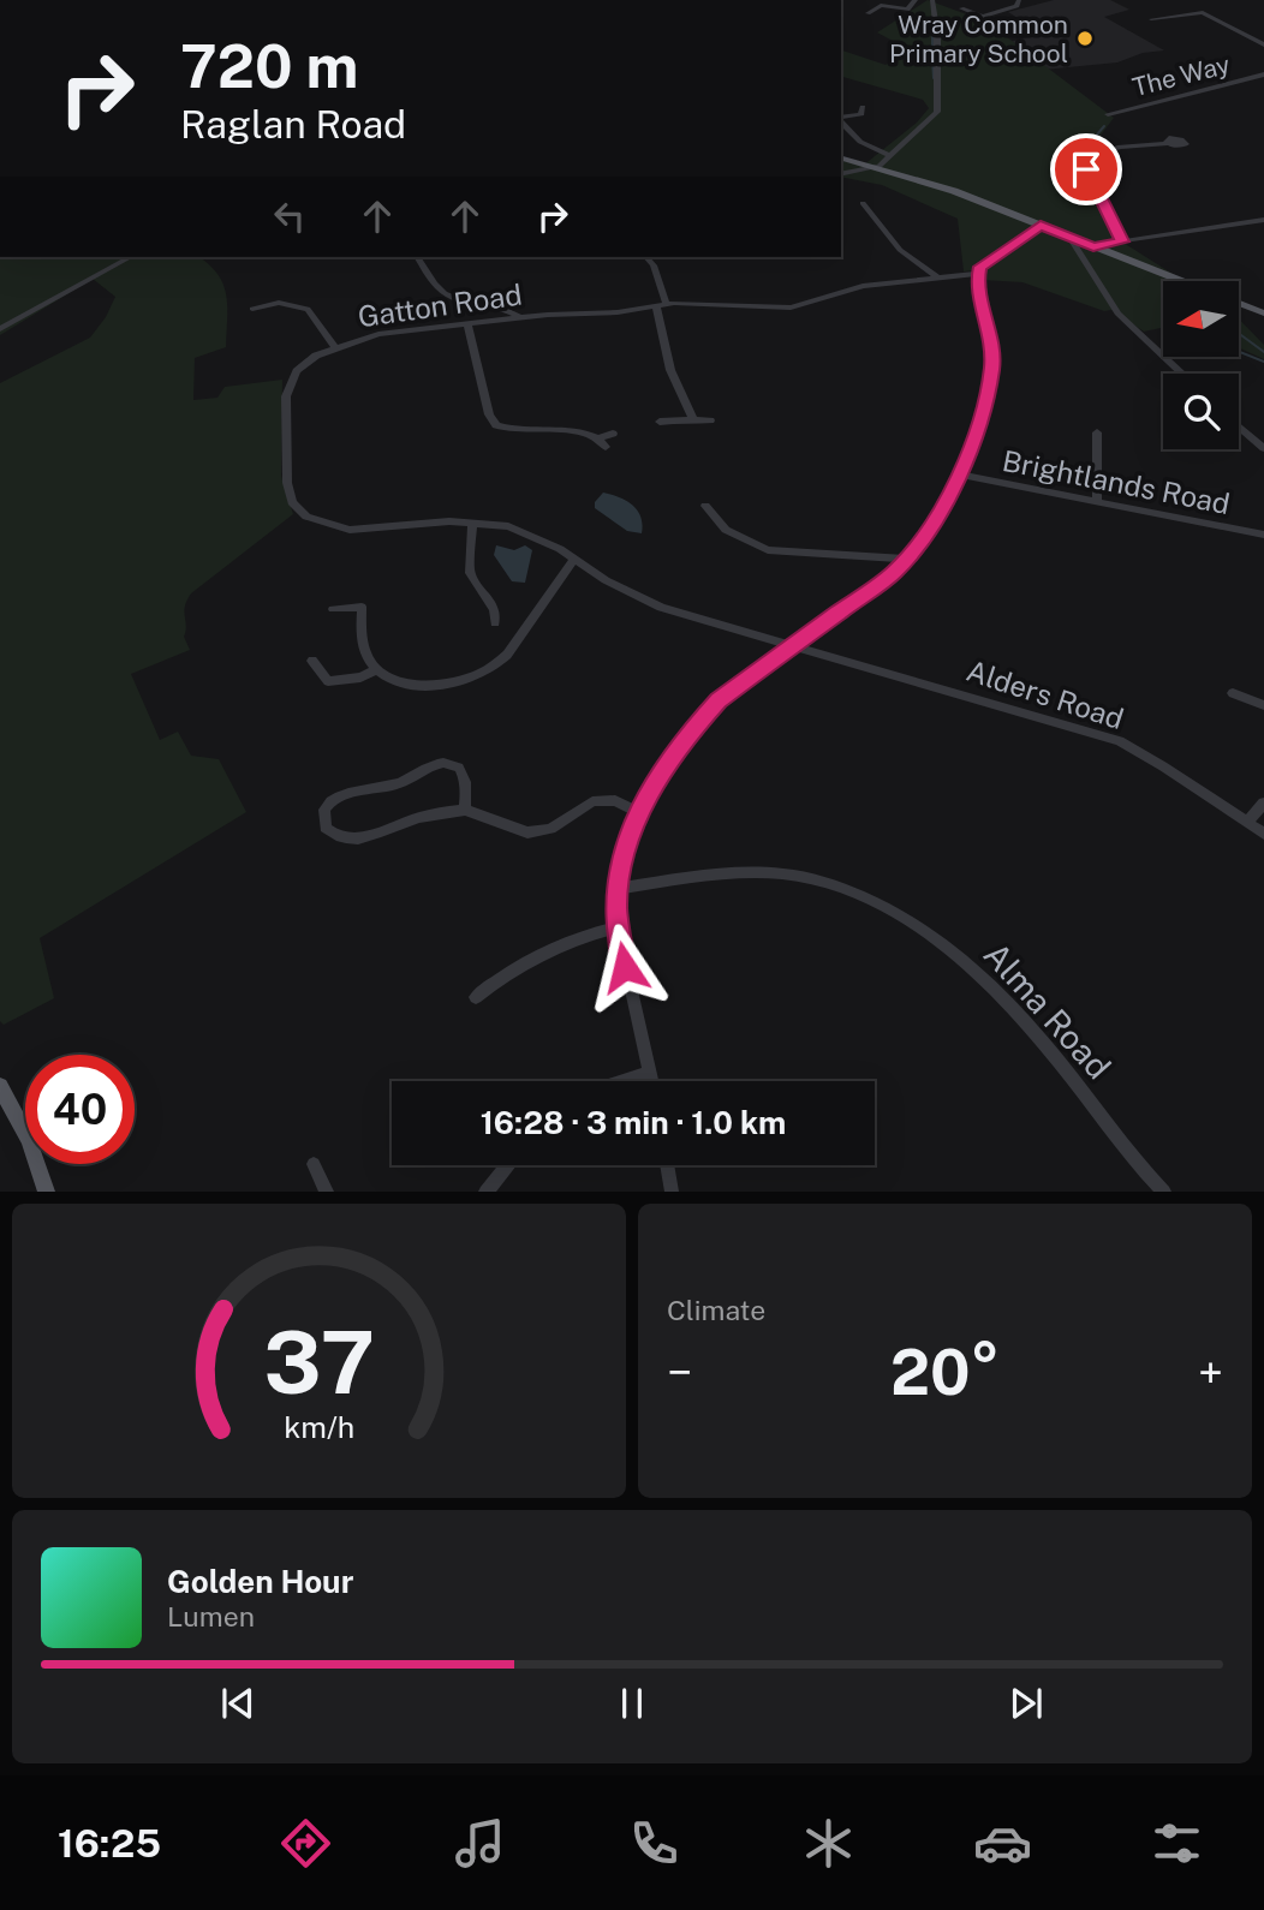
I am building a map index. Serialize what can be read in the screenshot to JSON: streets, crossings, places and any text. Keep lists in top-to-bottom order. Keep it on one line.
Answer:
{"streets":{"street":["The Way","Gatton Road","Brightlands Road","Alders Road","Alma Road"]},"crossings":[["Gatton Road","Alders Road"]],"places":["Wray Common Primary School"],"north":"left","page":{"turn":["720 m","Raglan Road"],"limit":"40","trip":"16:28 · 3 min · 1.0 km","tile":"Climate","heat":["−","20°","+"],"song":["Golden Hour","Lumen"],"tabs":"16:25","gauge":["37","km/h"]}}
